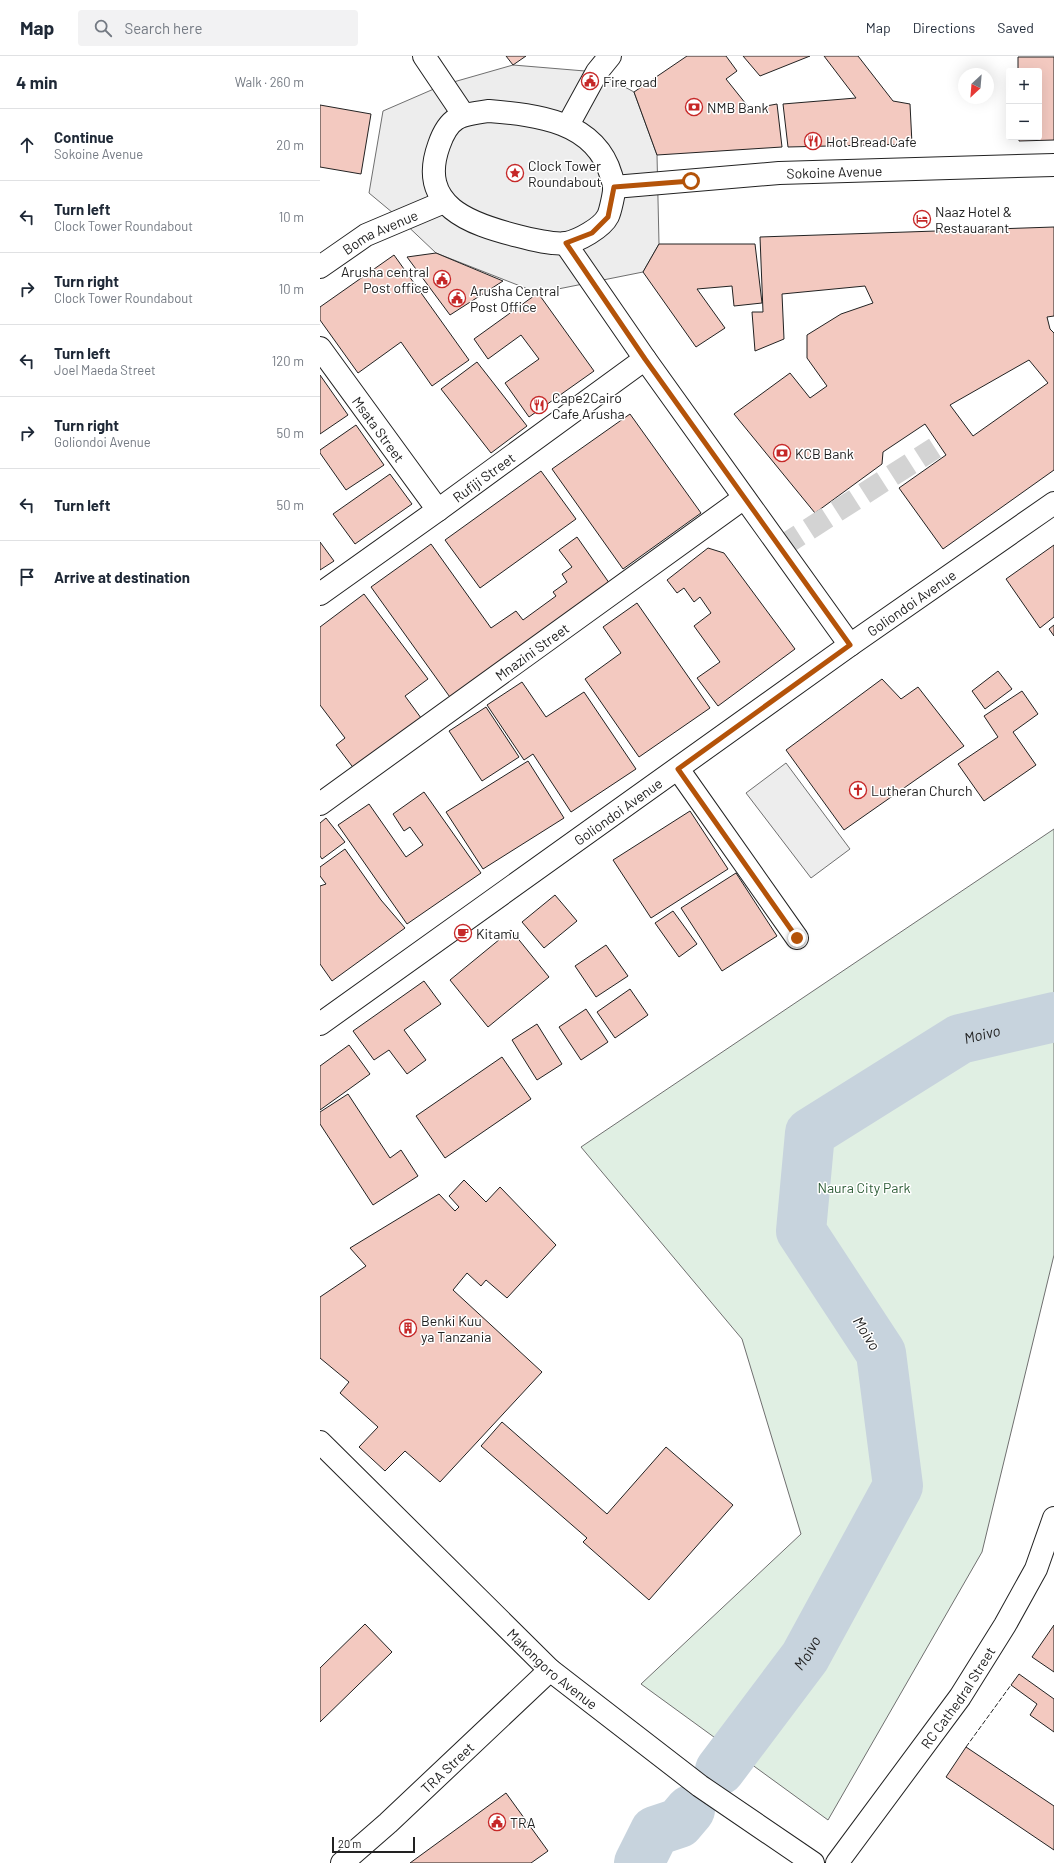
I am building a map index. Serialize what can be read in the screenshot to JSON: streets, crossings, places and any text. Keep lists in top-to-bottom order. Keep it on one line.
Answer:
{"streets":{"street":["Sokoine Avenue","Boma Avenue","Msata Street","Rufiji Street","Goliondoi Avenue","Mnazini Street","Makongoro Avenue","RC Cathedral Street","TRA Street"]},"crossings":[["Msata Street","Rufiji Street"],["Makongoro Avenue","TRA Street"]],"water":["Moivo"],"parks":["Naura City Park"],"places":{"public building":["Fire road","Arusha central Post office","Arusha Central Post Office","TRA"],"bank":["NMB Bank","KCB Bank"],"restaurant":["Hot Bread Cafe","Cape2Cairo Cafe Arusha"],"place":["Clock Tower Roundabout"],"hotel":["Naaz Hotel & Restauarant"],"church":["Lutheran Church"],"cafe":["Kitamu"],"building":["Benki Kuu ya Tanzania"]},"scale_bar":"20 m","north":"bottom left","page":{"header":"Map","search":"Search here","nav":["Map","Directions","Saved"],"heading":["4 min","Walk · 260 m"],"map_buttons":["+","−"],"list":[["Continue","Sokoine Avenue","20 m"],["Turn left","Clock Tower Roundabout","10 m"],["Turn right","Clock Tower Roundabout","10 m"],["Turn left","Joel Maeda Street","120 m"],["Turn right","Goliondoi Avenue","50 m"],["Turn left","50 m"],"Arrive at destination"],"scale":"20 m"}}
